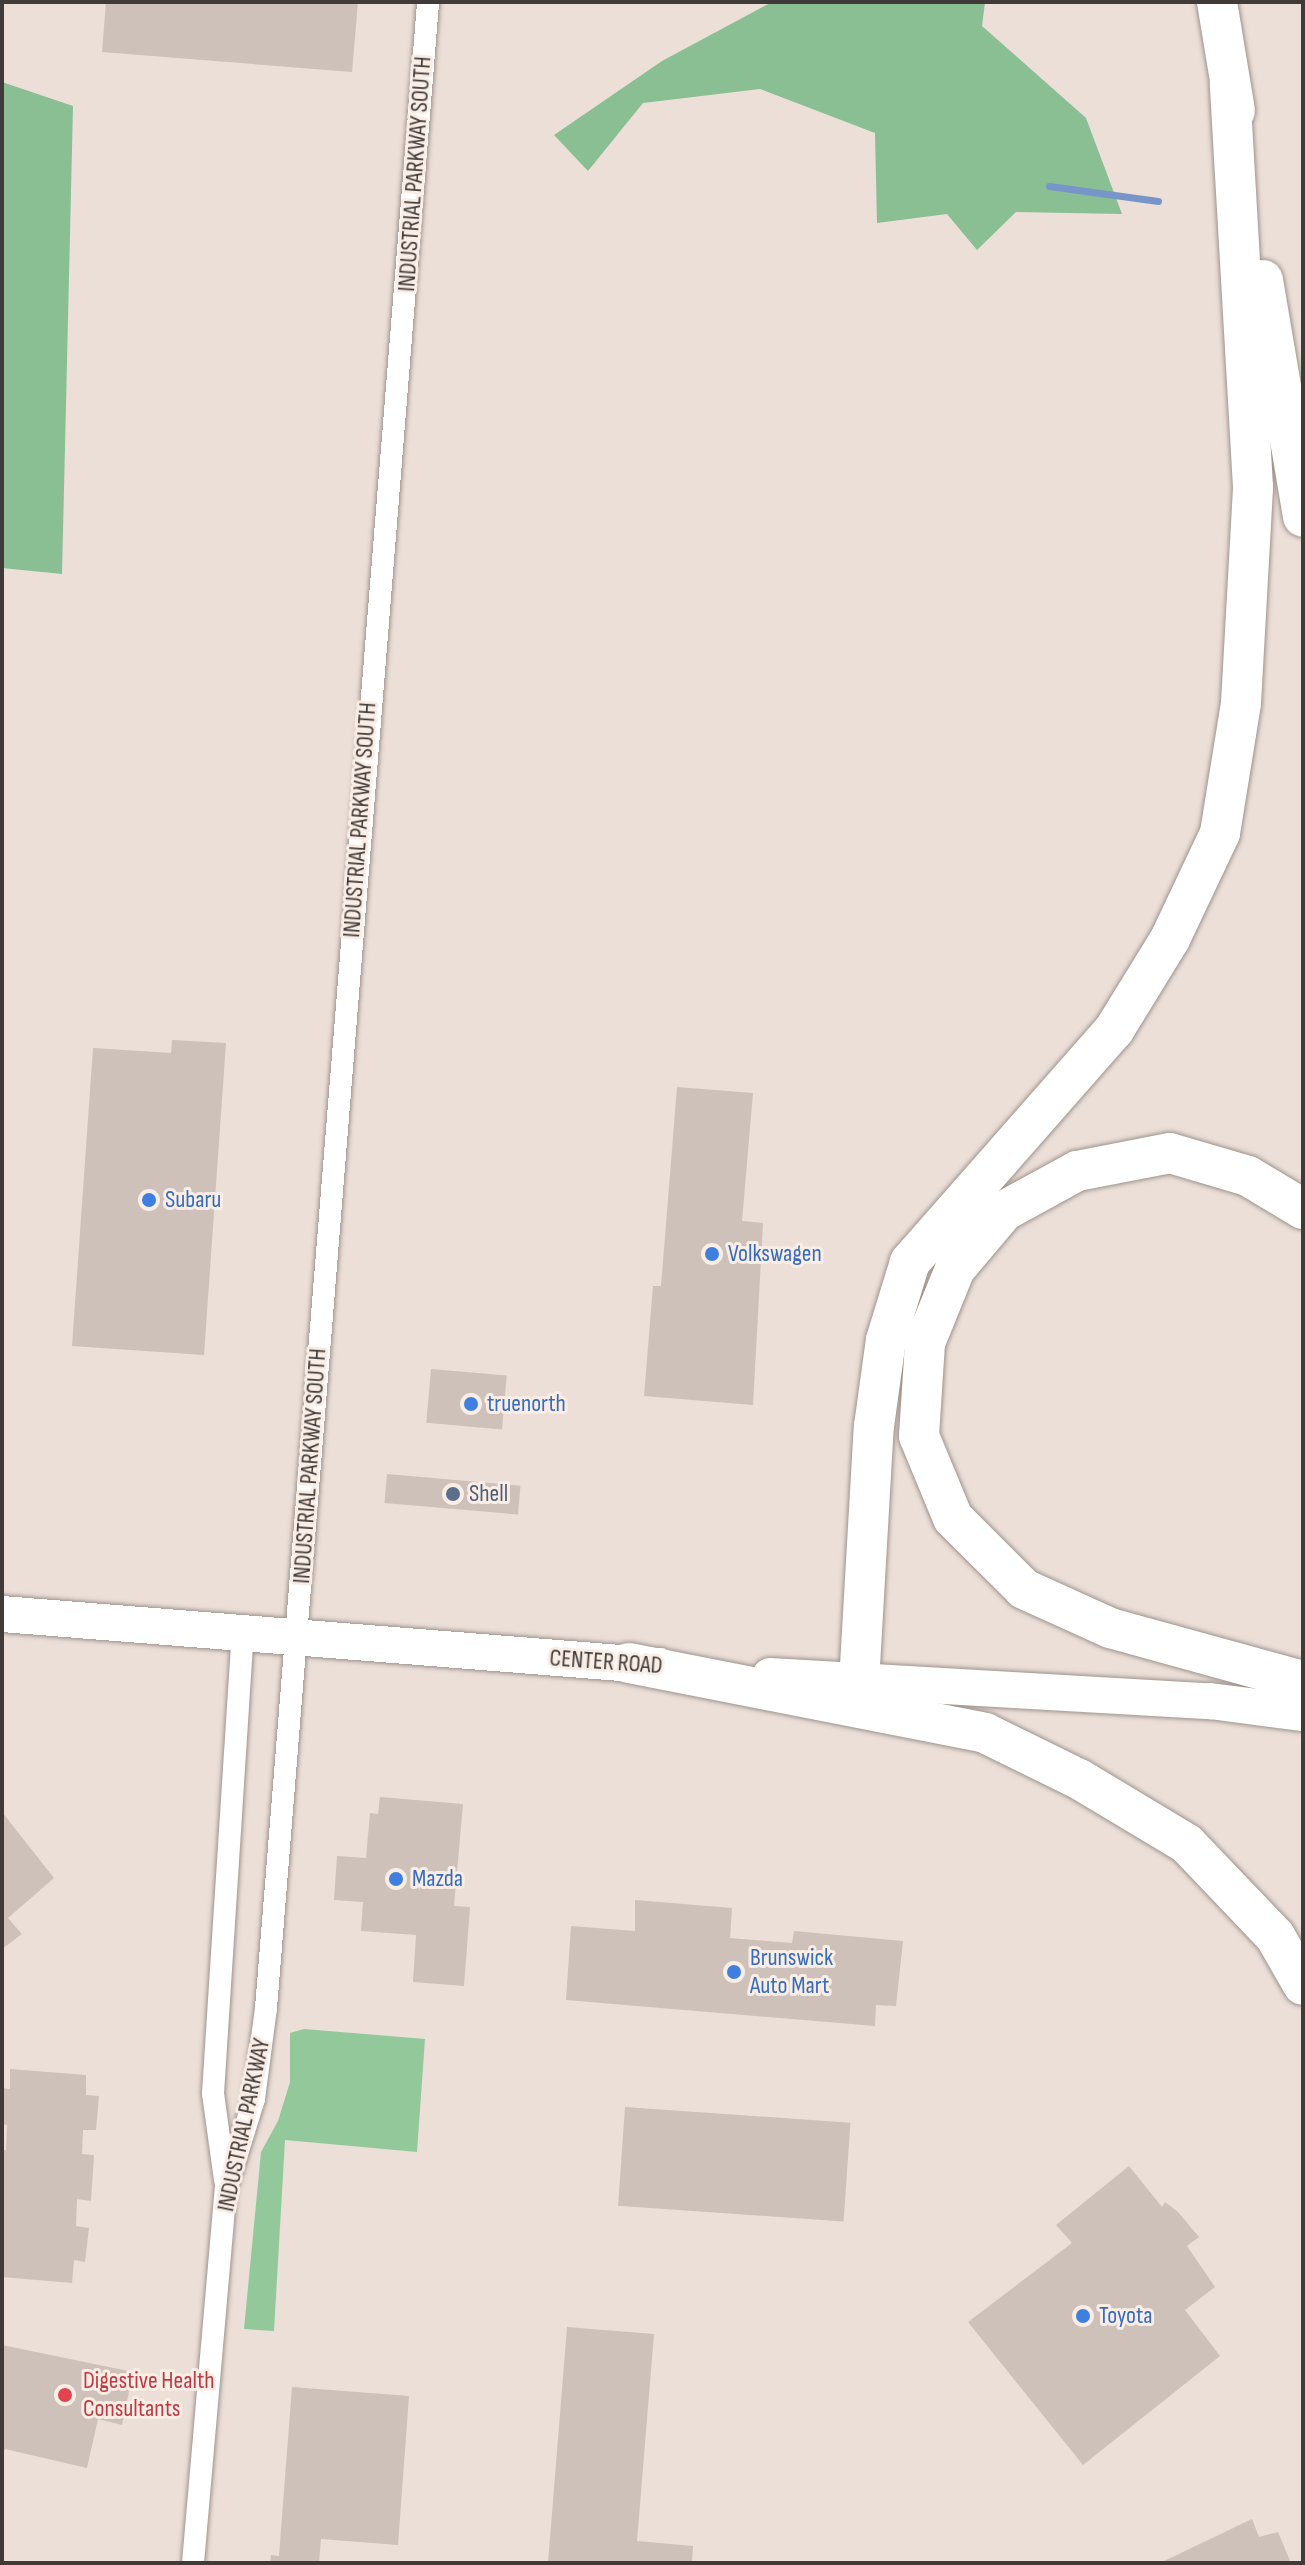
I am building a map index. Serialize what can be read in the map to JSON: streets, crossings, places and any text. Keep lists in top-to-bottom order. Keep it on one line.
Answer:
{"streets":{"main road":["CENTER ROAD"],"street":["INDUSTRIAL PARKWAY SOUTH","INDUSTRIAL PARKWAY"]},"crossings":[["INDUSTRIAL PARKWAY SOUTH","CENTER ROAD"],["INDUSTRIAL PARKWAY SOUTH","INDUSTRIAL PARKWAY"],["CENTER ROAD","INDUSTRIAL PARKWAY"]],"places":["Subaru","Volkswagen","truenorth","Shell","Mazda","Brunswick Auto Mart","Toyota","Digestive Health Consultants"]}
